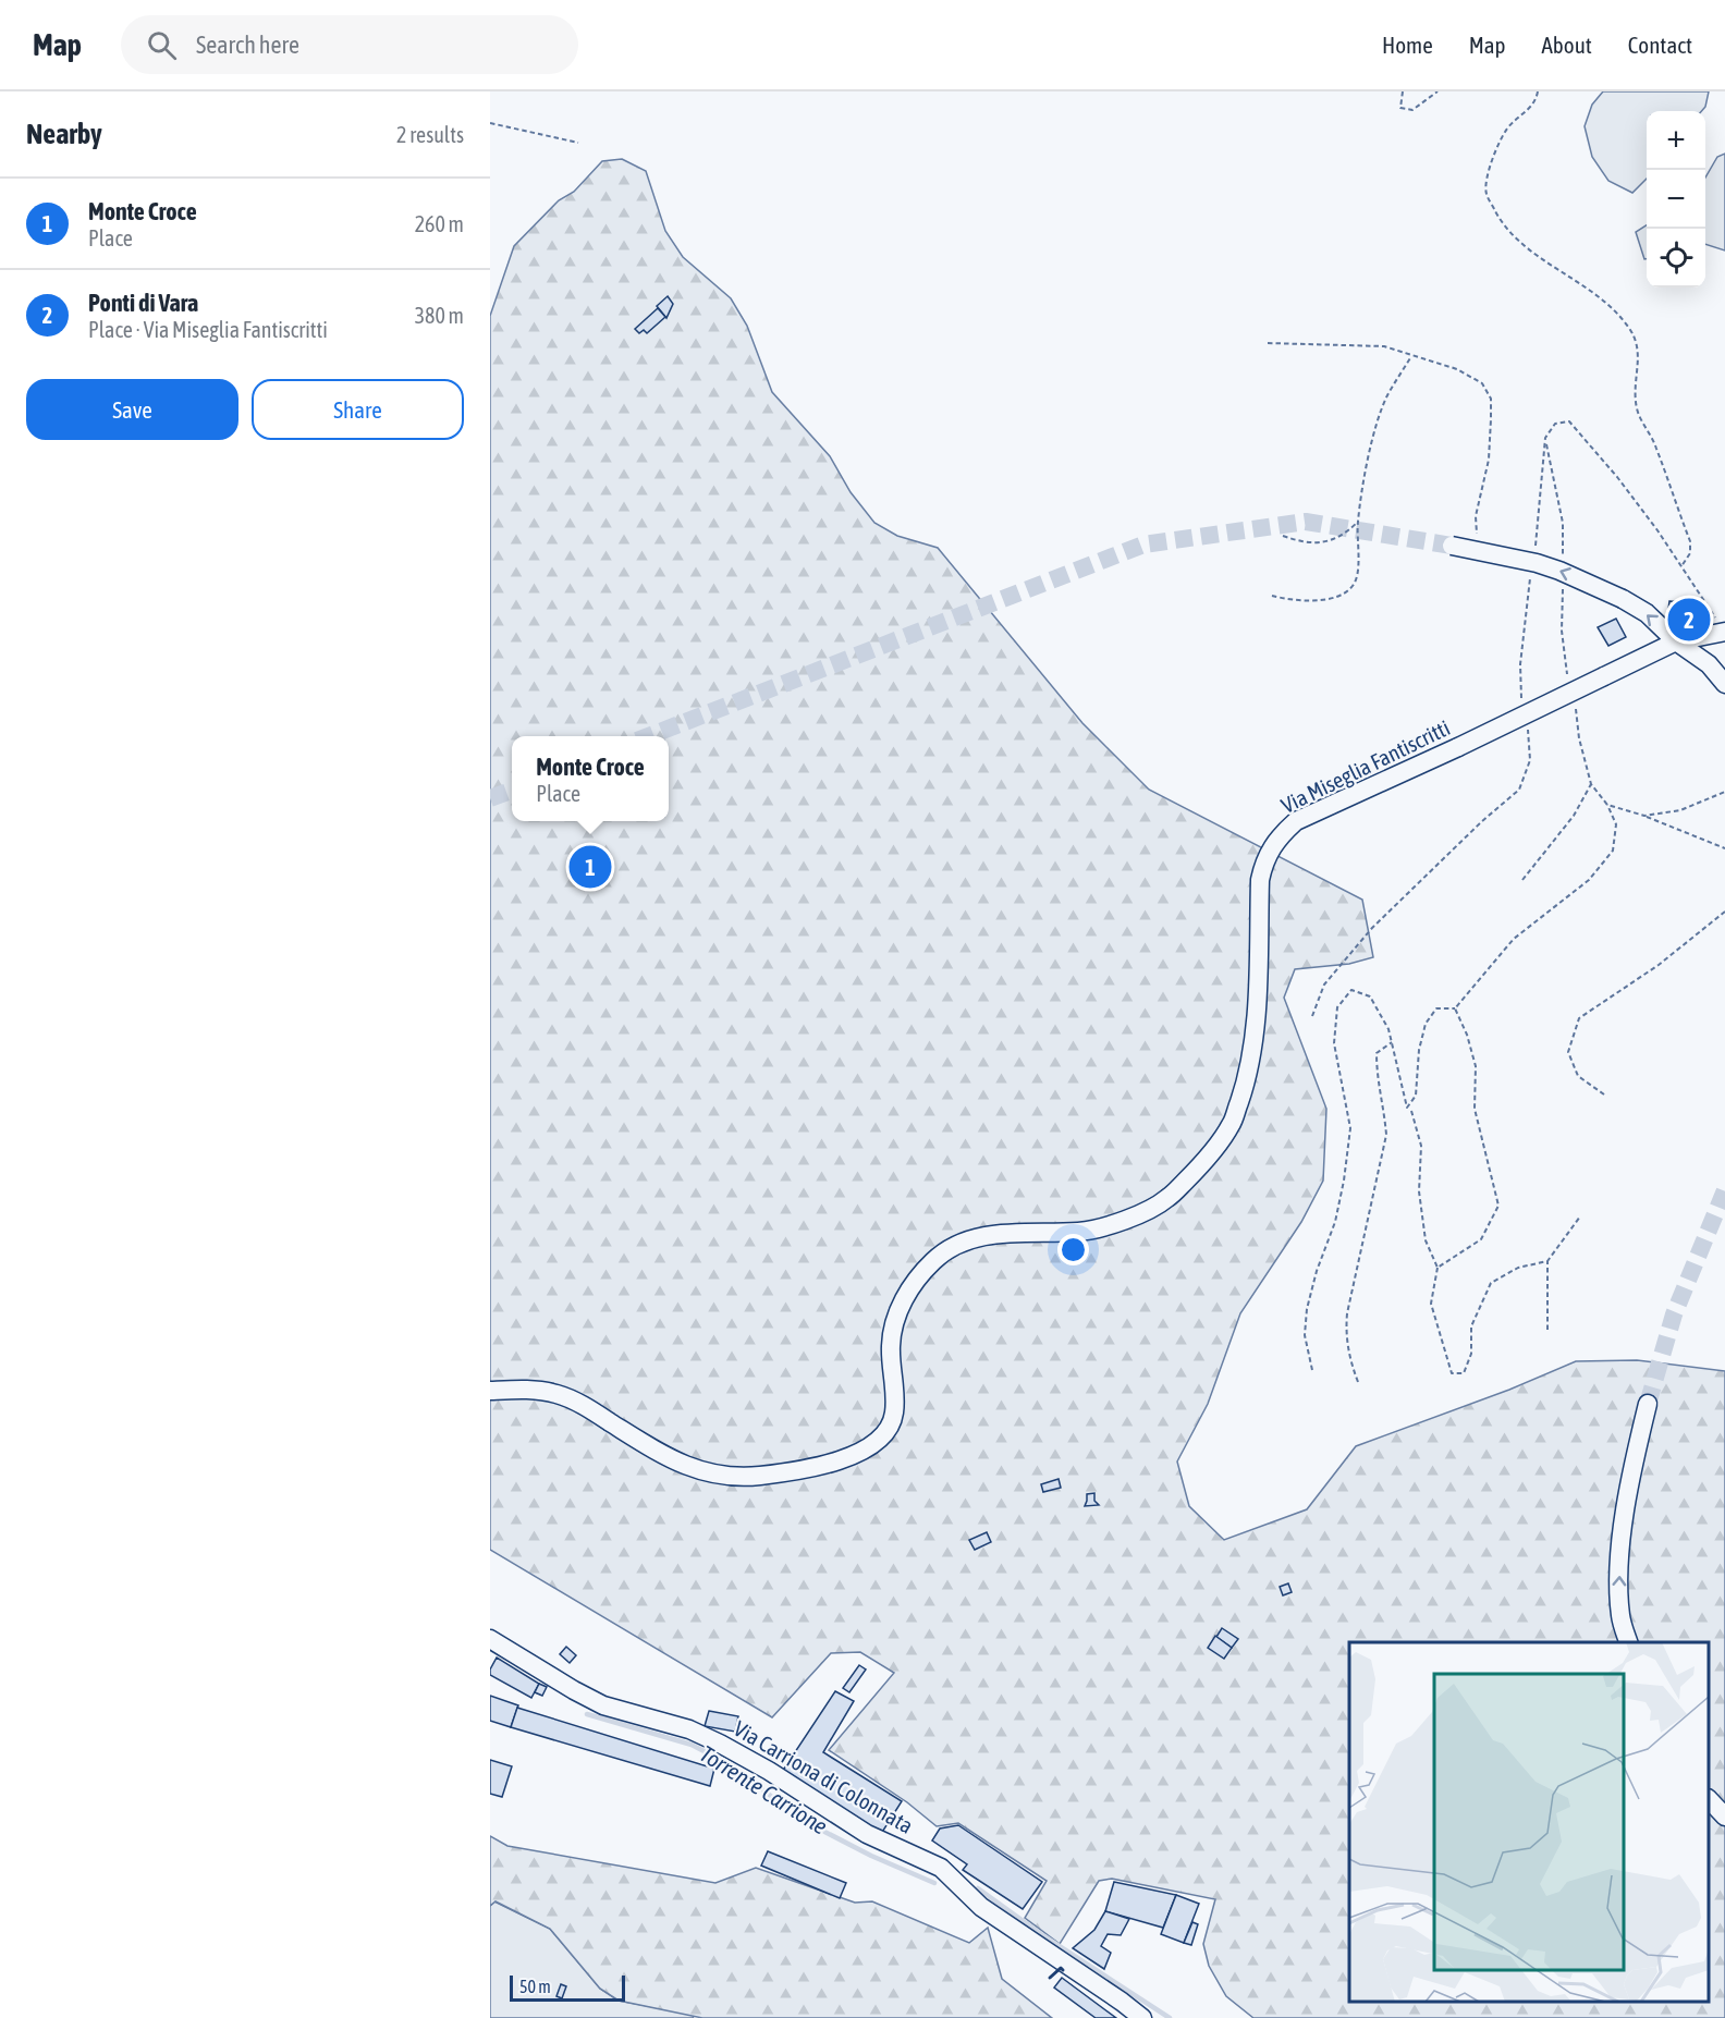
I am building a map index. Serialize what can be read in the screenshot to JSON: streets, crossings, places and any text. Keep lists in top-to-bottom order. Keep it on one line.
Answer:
{"streets":{"street":["Via Miseglia Fantiscritti","Via Carriona di Colonnata"]},"water":["Torrente Carrione"],"scale_bar":"50 m","page":{"header":"Map","search":"Search here","nav":["Home","Map","About","Contact"],"heading":["Nearby","2 results"],"map_buttons":["+","−"],"list":[{"mark":"1","name":"Monte Croce","note":"Place","value":"260 m"},{"mark":"2","name":"Ponti di Vara","note":"Place · Via Miseglia Fantiscritti","value":"380 m"}],"buttons":["Save","Share"],"pins":["2","1"],"popup":["Monte Croce","Place"],"scale":"50 m"}}
